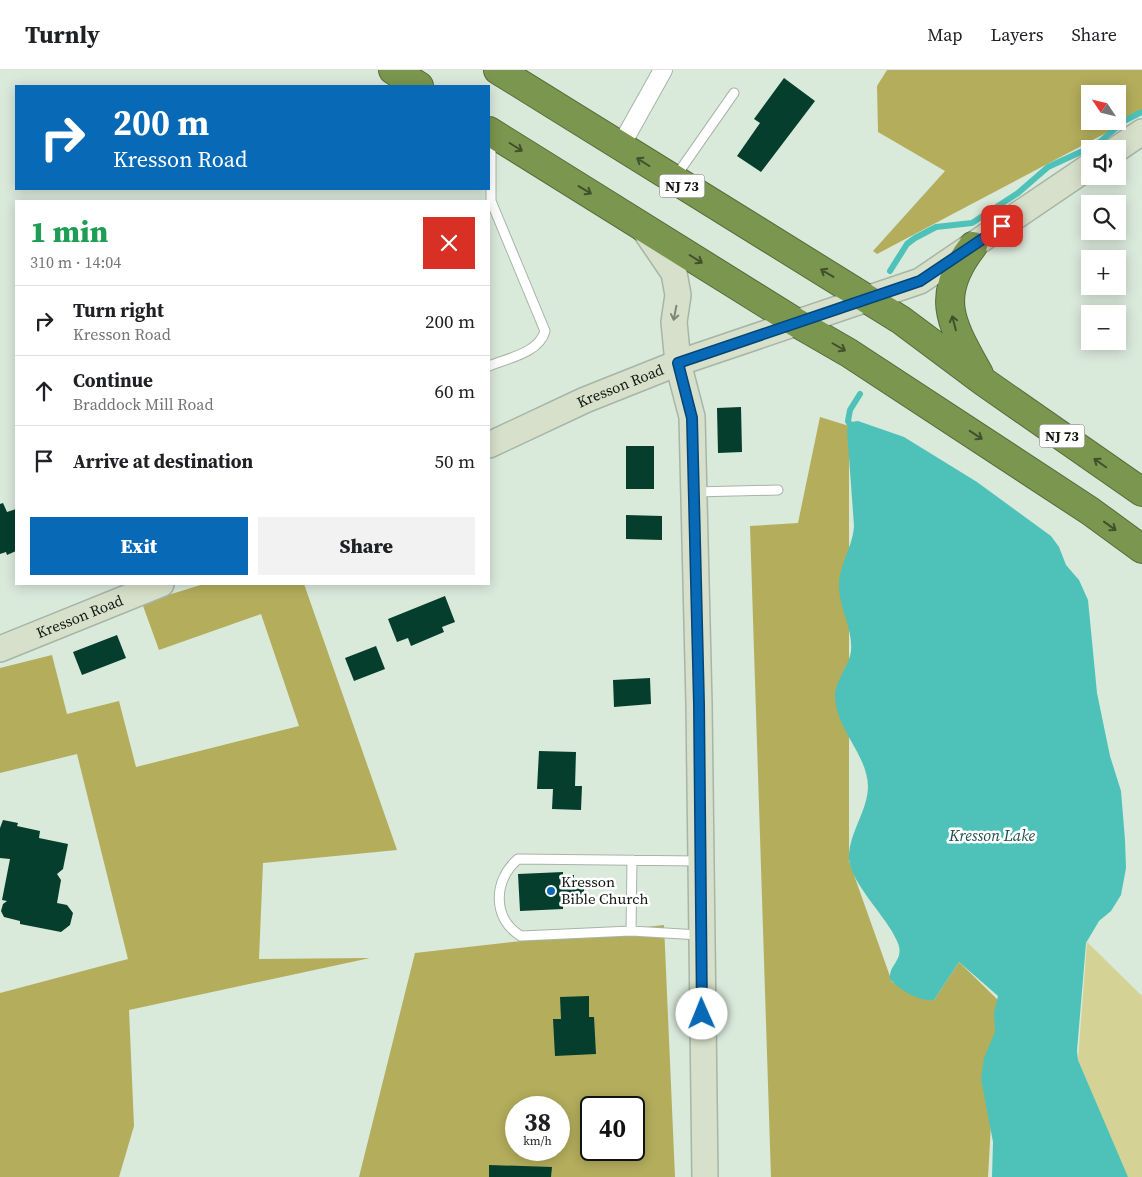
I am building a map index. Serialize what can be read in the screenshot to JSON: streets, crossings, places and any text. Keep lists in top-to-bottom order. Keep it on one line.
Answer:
{"streets":{"highway":["NJ 73"],"street":["Kresson Road"]},"crossings":[["NJ 73","Kresson Road"]],"water":["Kresson Lake"],"places":["Kresson Bible Church"],"north":"top left","page":{"header":"Turnly","nav":["Map","Layers","Share"],"map_buttons":["+","−"],"turn":["200 m","Kresson Road"],"heading":["1 min","310 m · 14:04"],"list":[{"name":"Turn right","note":"Kresson Road","value":"200 m"},{"name":"Continue","note":"Braddock Mill Road","value":"60 m"},{"name":"Arrive at destination","value":"50 m"}],"buttons":["Exit","Share"],"speed":"38 km/h","limit":"40"}}
